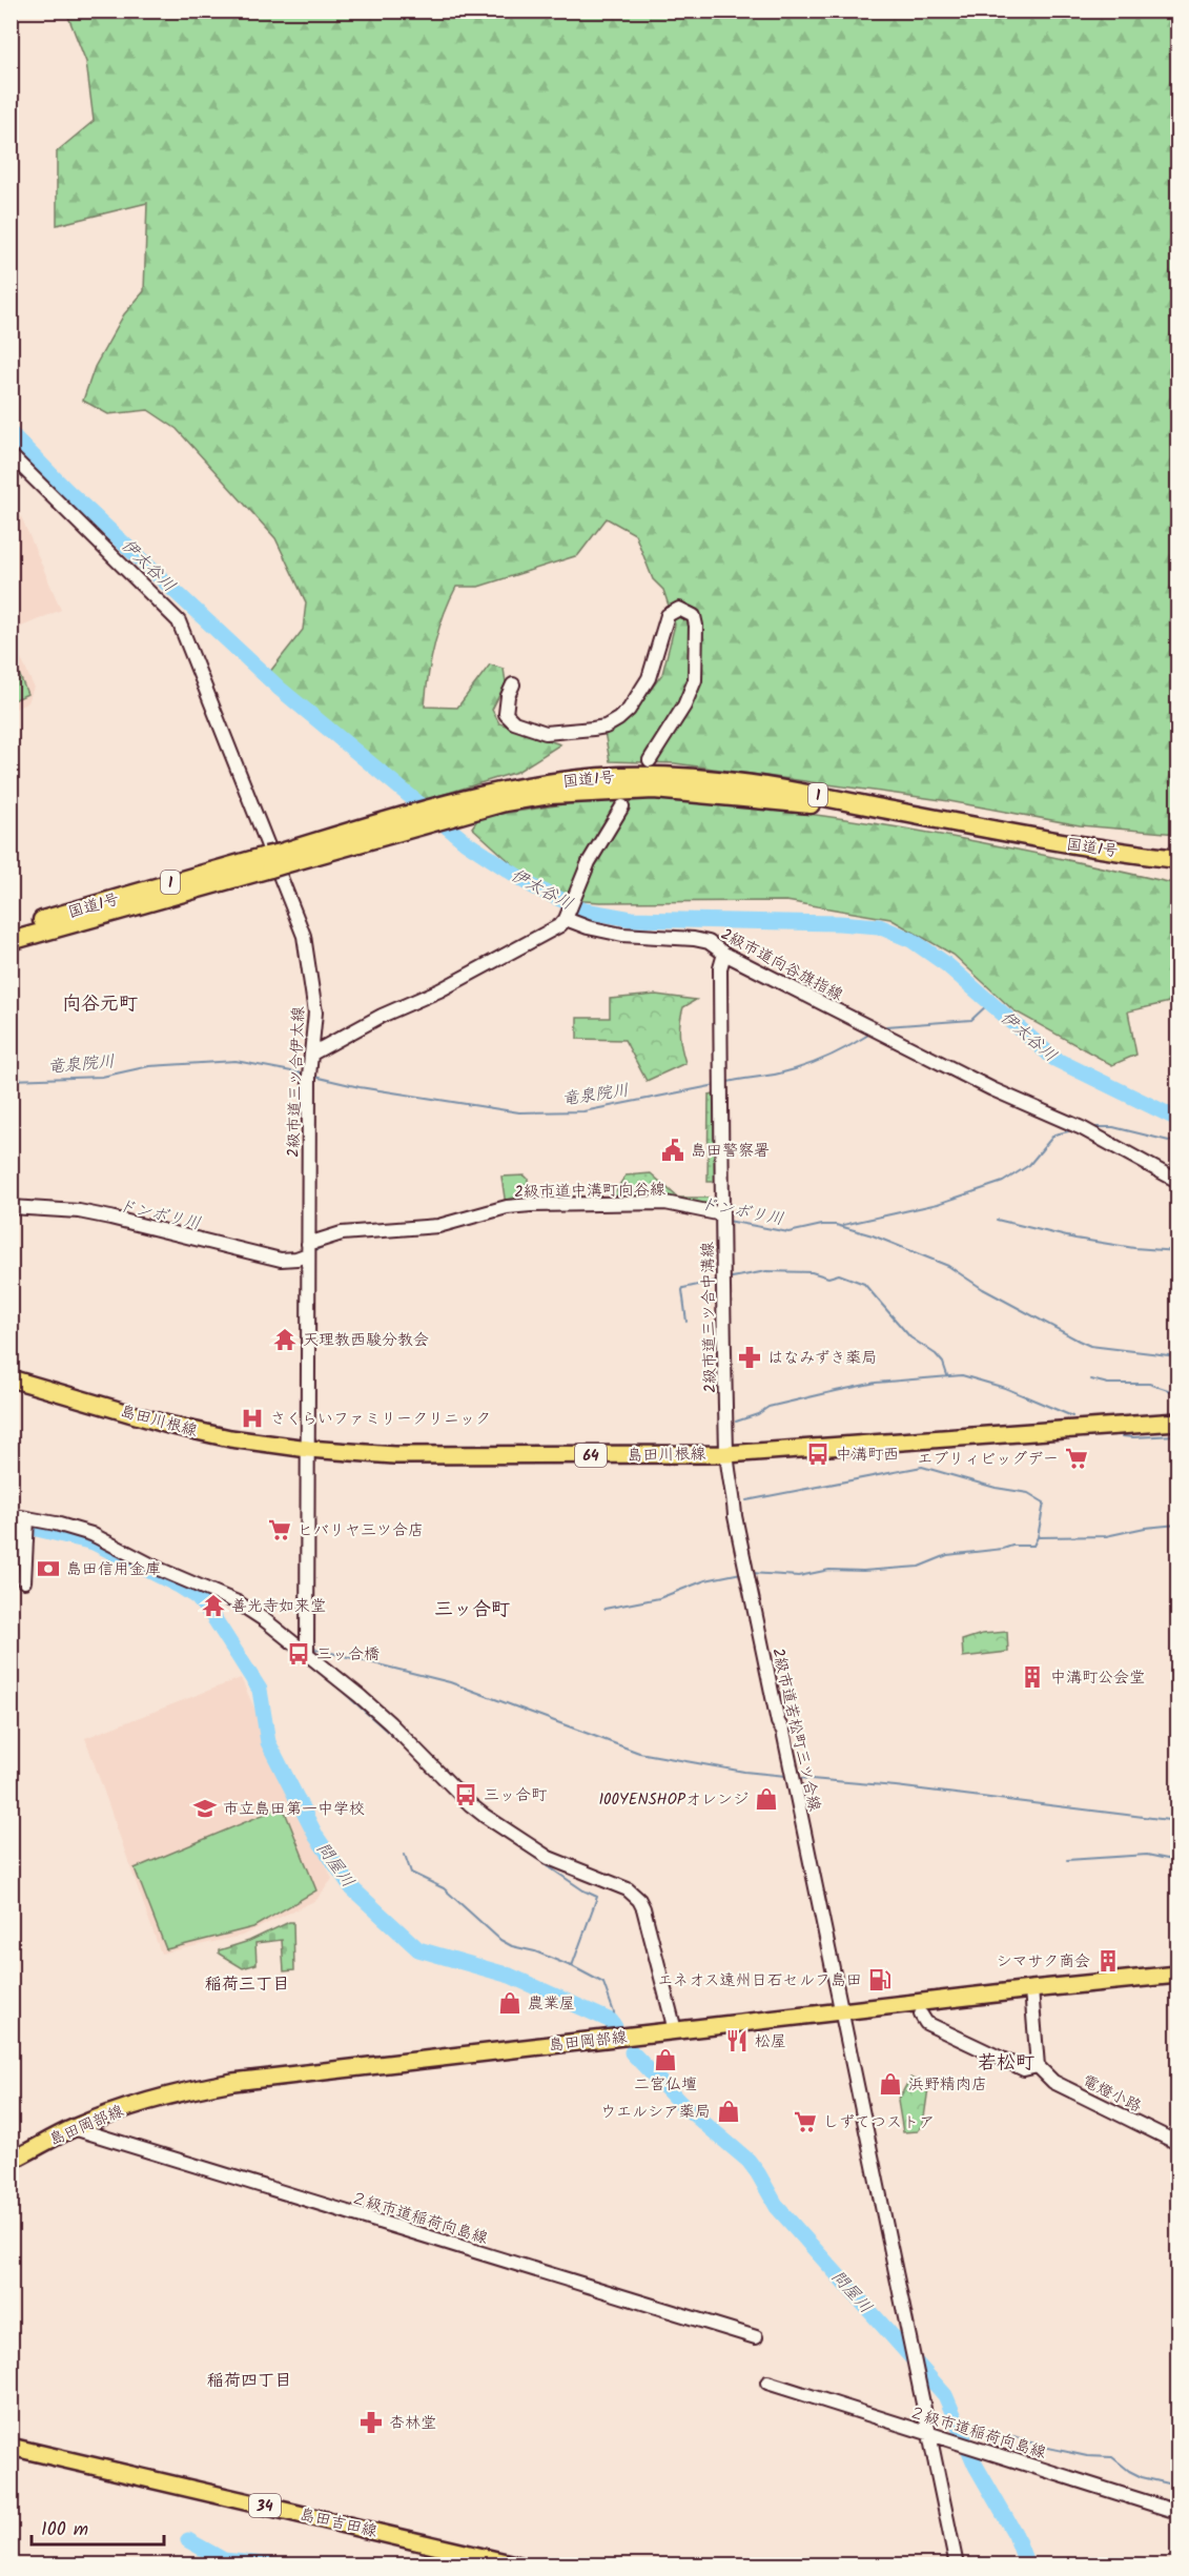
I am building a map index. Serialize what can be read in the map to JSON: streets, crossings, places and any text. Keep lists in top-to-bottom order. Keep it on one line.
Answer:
{"streets":{"highway":["国道1号","1"],"main road":["島田川根線","64","島田岡部線","34","島田吉田線"],"street":["2級市道向谷旗指線","2級市道三ツ合伊太線","2級市道中溝町向谷線","2級市道三ツ合中溝線","2級市道若松町三ツ合線","電燈小路","２級市道稲荷向島線"]},"crossings":[["2級市道向谷旗指線","2級市道三ツ合中溝線"],["2級市道三ツ合伊太線","2級市道中溝町向谷線"],["2級市道三ツ合伊太線","島田川根線"],["2級市道中溝町向谷線","2級市道三ツ合中溝線"],["2級市道三ツ合中溝線","島田川根線"],["2級市道三ツ合中溝線","2級市道若松町三ツ合線"],["島田川根線","2級市道若松町三ツ合線"],["2級市道若松町三ツ合線","島田岡部線"],["2級市道若松町三ツ合線","２級市道稲荷向島線"],["島田岡部線","２級市道稲荷向島線"]],"districts":["向谷元町","三ッ合町","稲荷三丁目","若松町","稲荷四丁目"],"water":["伊太谷川","竜泉院川","ドンボリ川","問屋川"],"places":{"public building":["島田警察署"],"temple":["天理教西駿分教会","善光寺如来堂"],"pharmacy":["はなみずき薬局","杏林堂"],"hospital":["さくらいファミリークリニック"],"bus stop":["中溝町西","三ッ合橋","三ッ合町"],"supermarket":["エブリィビッグデー","ヒバリヤ三ツ合店","しずてつストア"],"bank":["島田信用金庫"],"building":["中溝町公会堂","シマサク商会"],"shop":["100YENSHOPオレンジ","農業屋","二宮仏壇","浜野精肉店","ウエルシア薬局"],"school or university":["市立島田第一中学校"],"fuel station":["エネオス遠州日石セルフ島田"],"restaurant":["松屋"]},"scale_bar":"100 m"}
